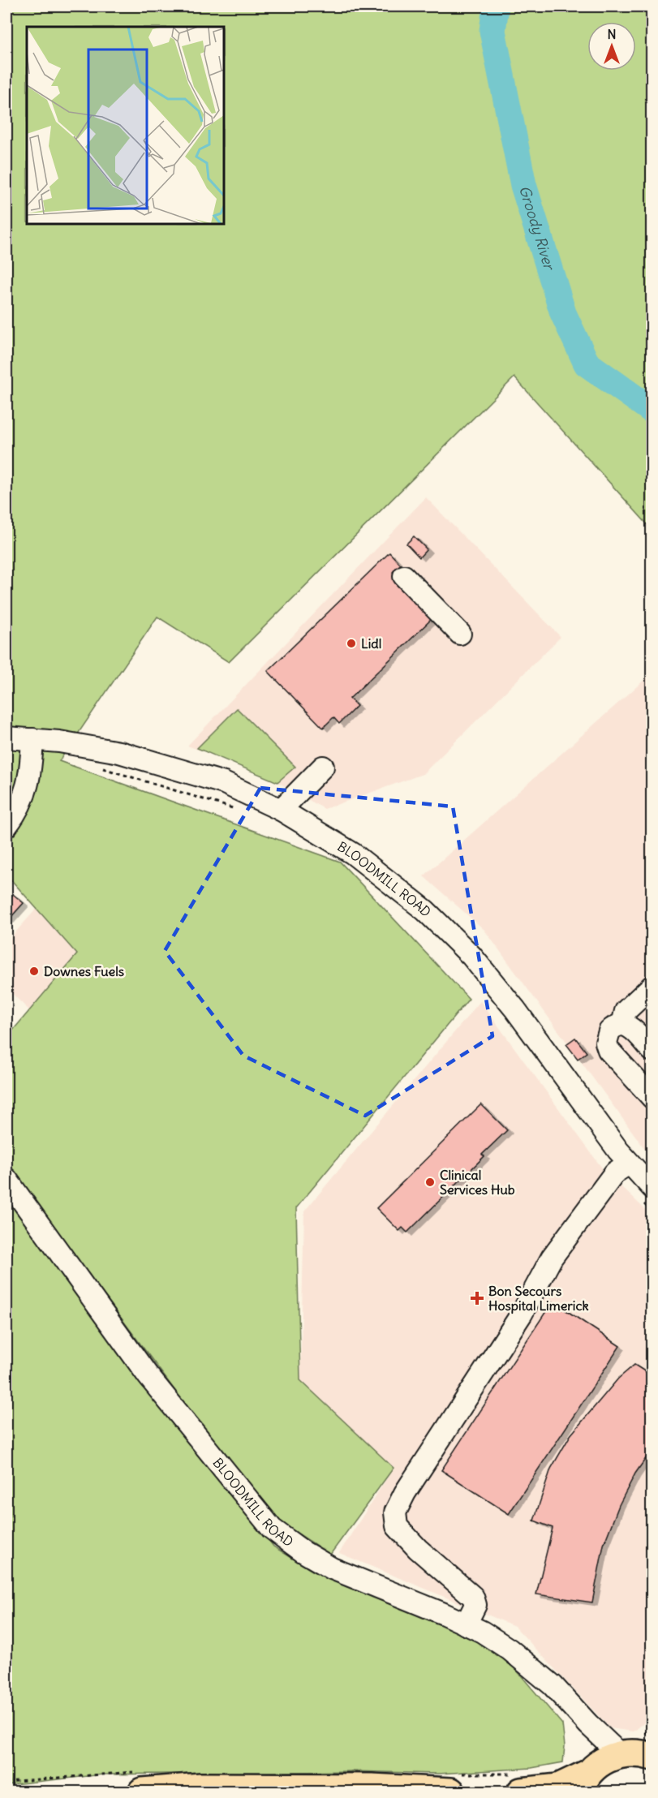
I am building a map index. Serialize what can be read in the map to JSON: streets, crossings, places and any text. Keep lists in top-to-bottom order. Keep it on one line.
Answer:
{"streets":{"street":["BLOODMILL ROAD"]},"water":["Groody River"],"places":{"other":["Lidl","Downes Fuels","Clinical Services Hub"],"health":["Bon Secours Hospital Limerick"]},"north":"top"}
